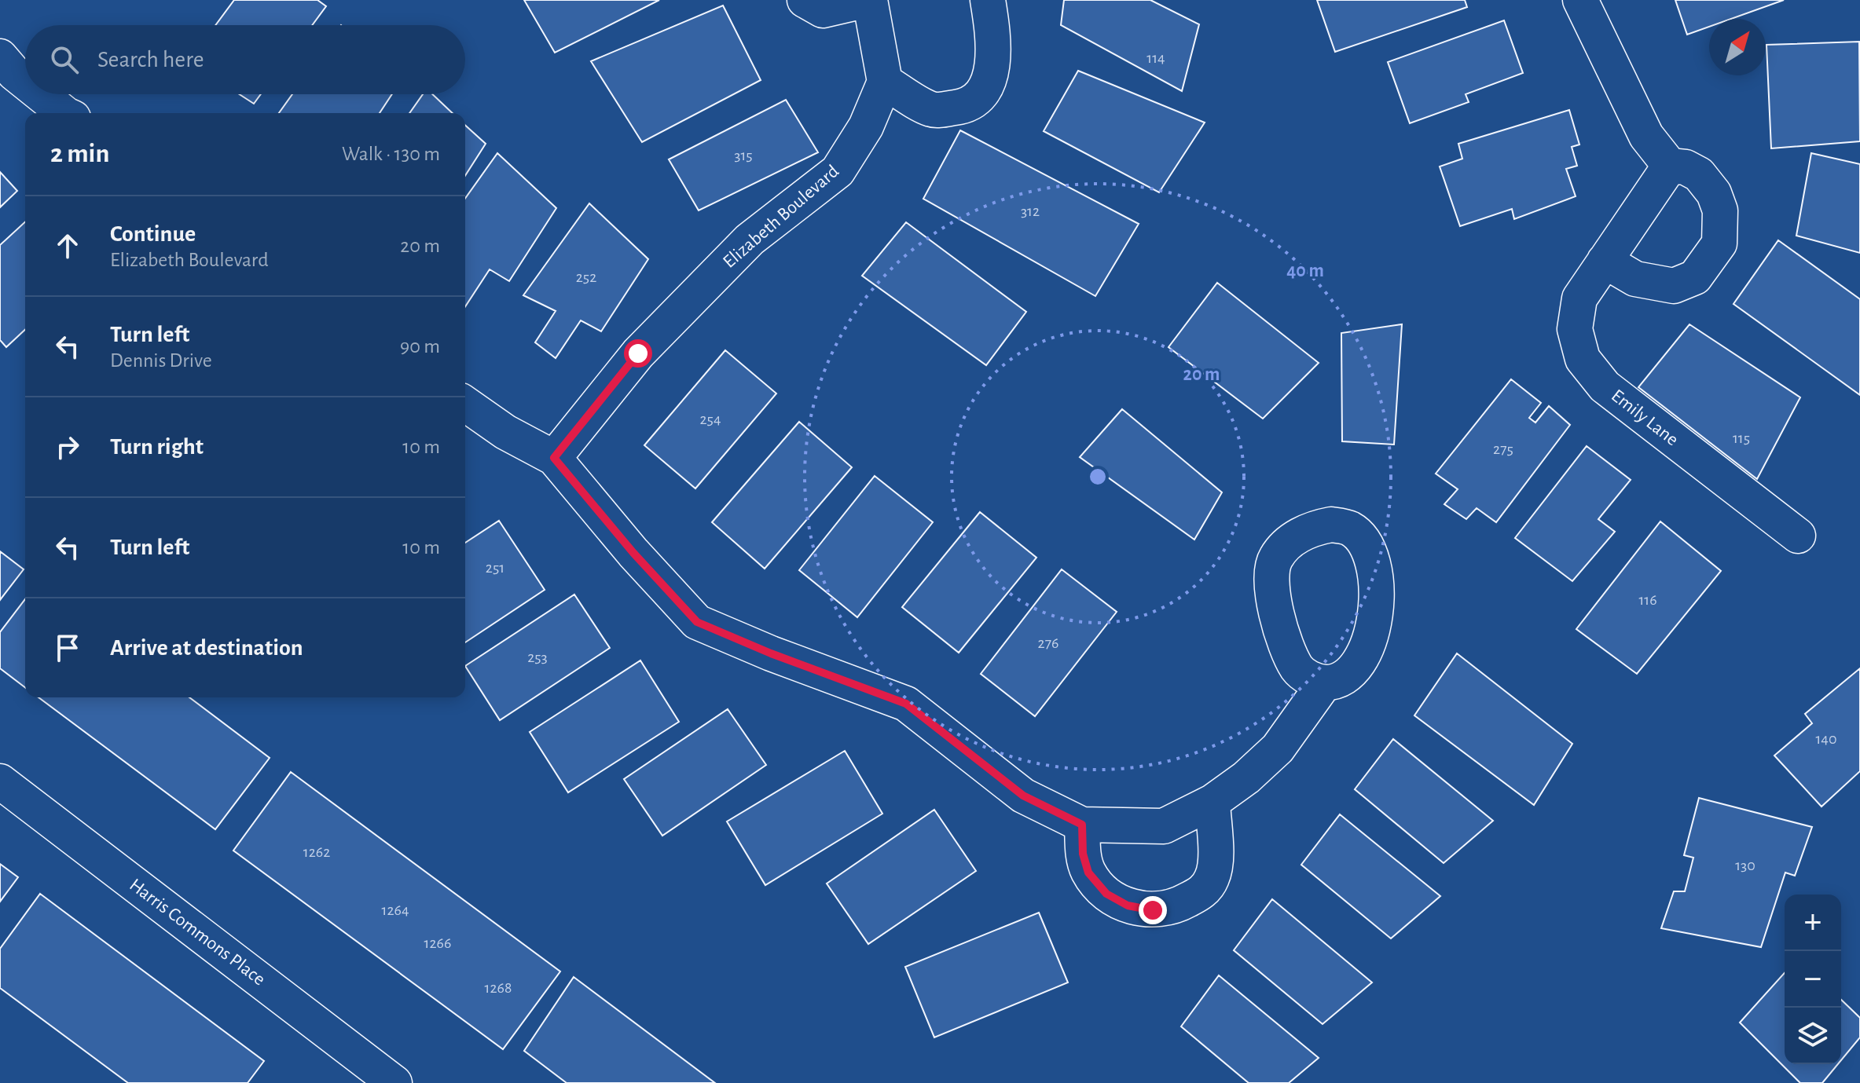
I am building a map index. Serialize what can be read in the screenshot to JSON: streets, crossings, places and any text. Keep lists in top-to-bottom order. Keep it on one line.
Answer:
{"streets":{"street":["Elizabeth Boulevard","Emily Lane","Harris Commons Place"]},"house_numbers":["114","315","312","252","254","115","275","251","116","276","253","140","1262","130","1264","1266","1268"],"north":"top right","page":{"search":"Search here","heading":["2 min","Walk · 130 m"],"list":[["Continue","Elizabeth Boulevard","20 m"],["Turn left","Dennis Drive","90 m"],["Turn right","10 m"],["Turn left","10 m"],"Arrive at destination"],"map_buttons":["+","−"]},"rings":["40 m","20 m"]}
